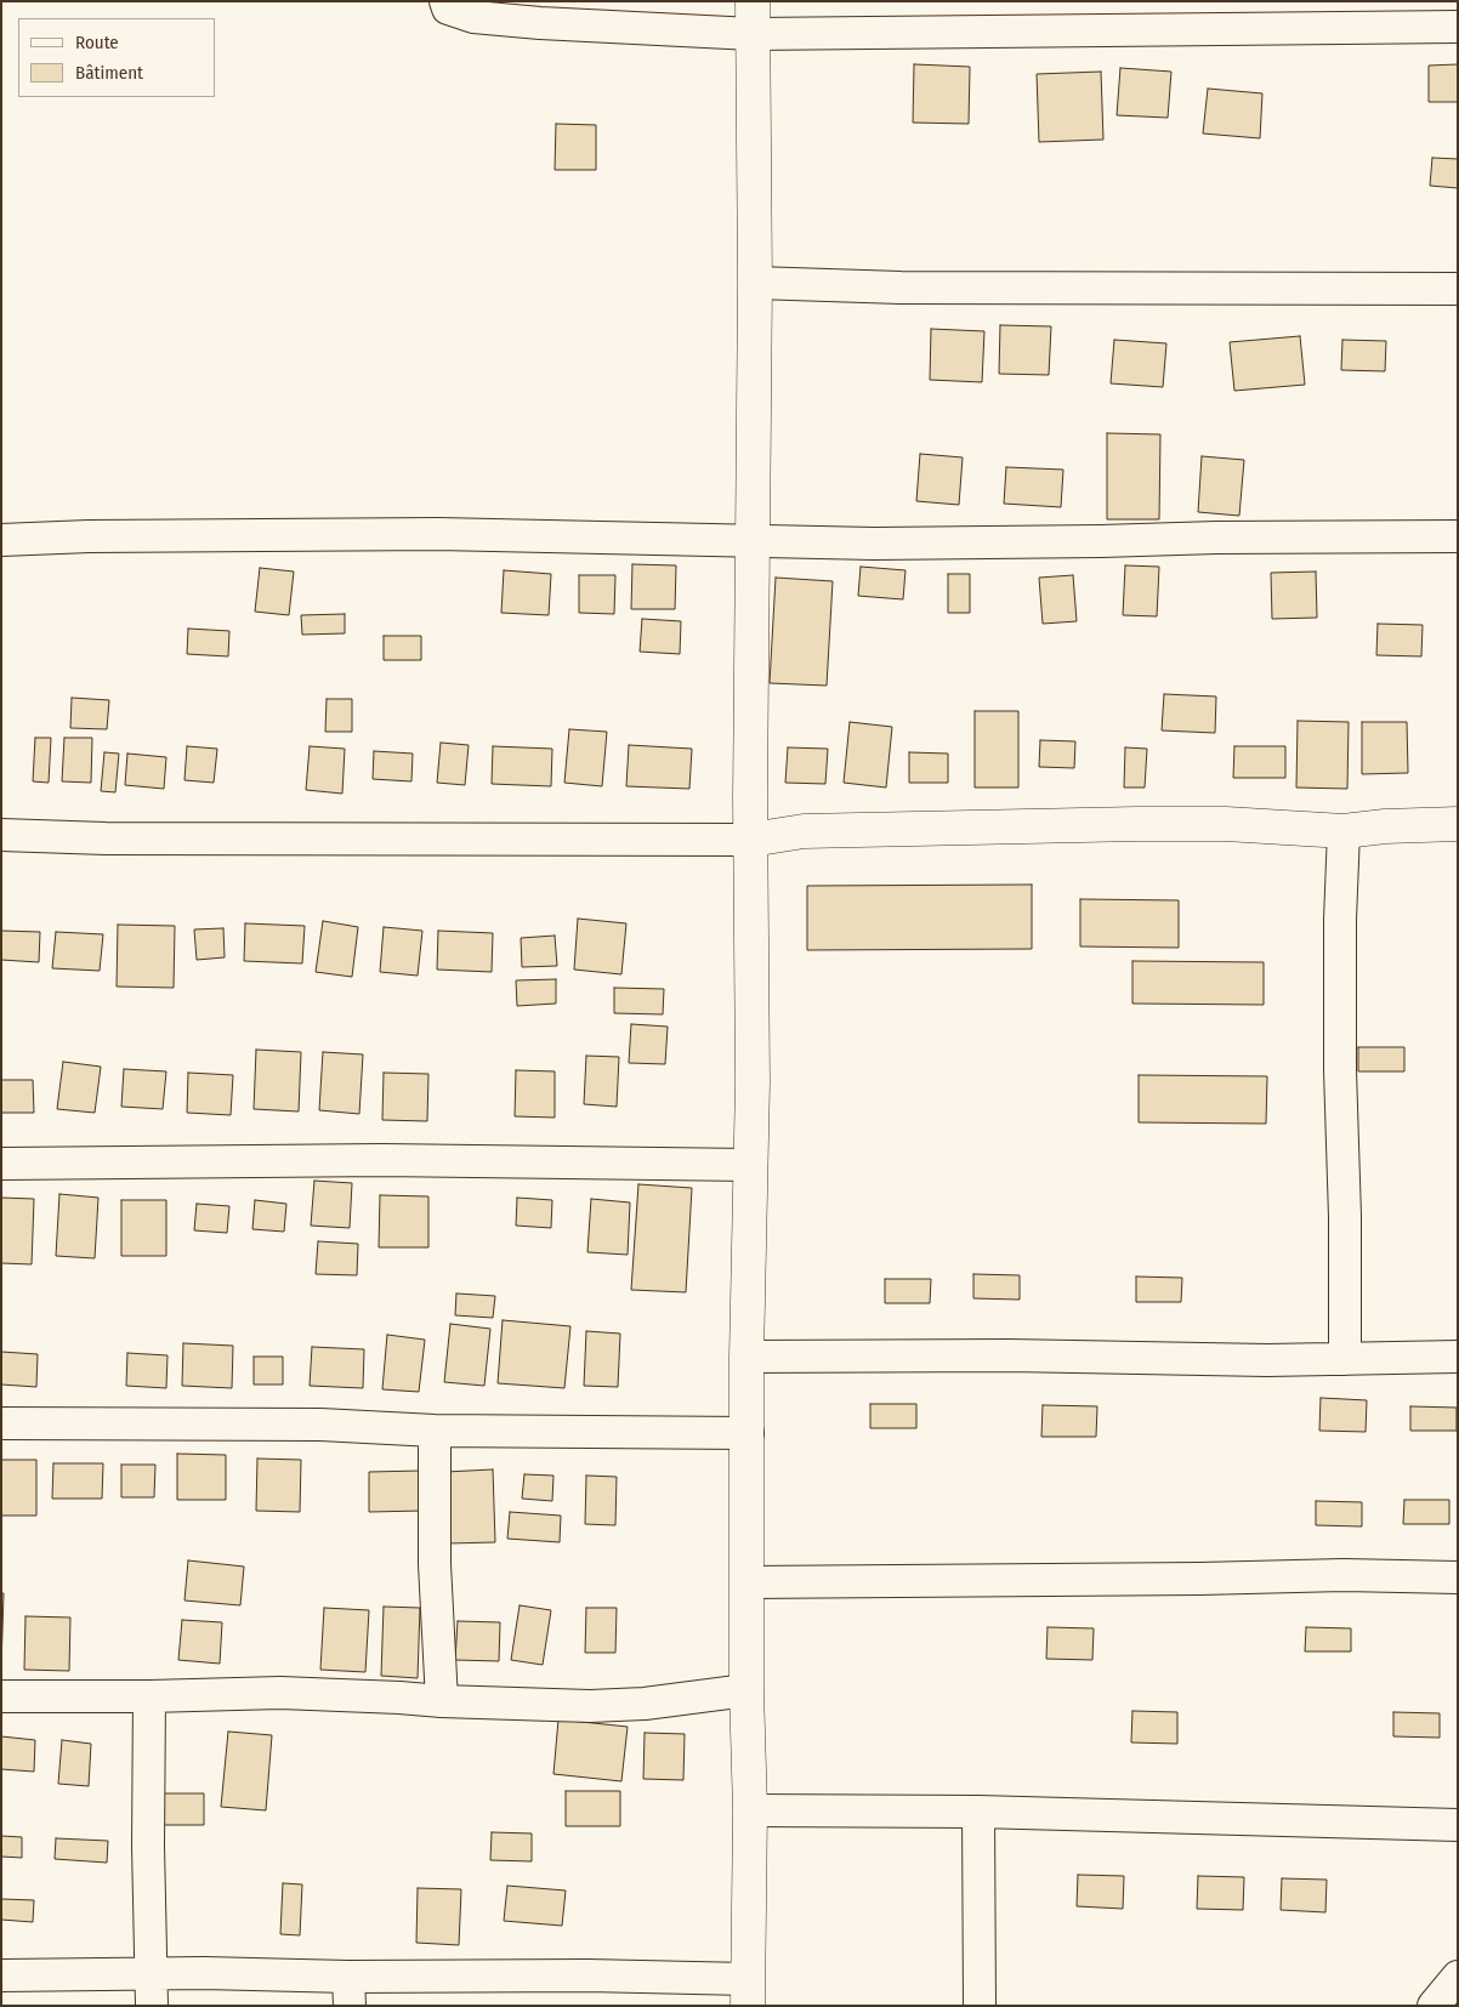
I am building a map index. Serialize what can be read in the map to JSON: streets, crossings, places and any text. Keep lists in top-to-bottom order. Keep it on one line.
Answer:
{"legend":["Route","Bâtiment"]}
